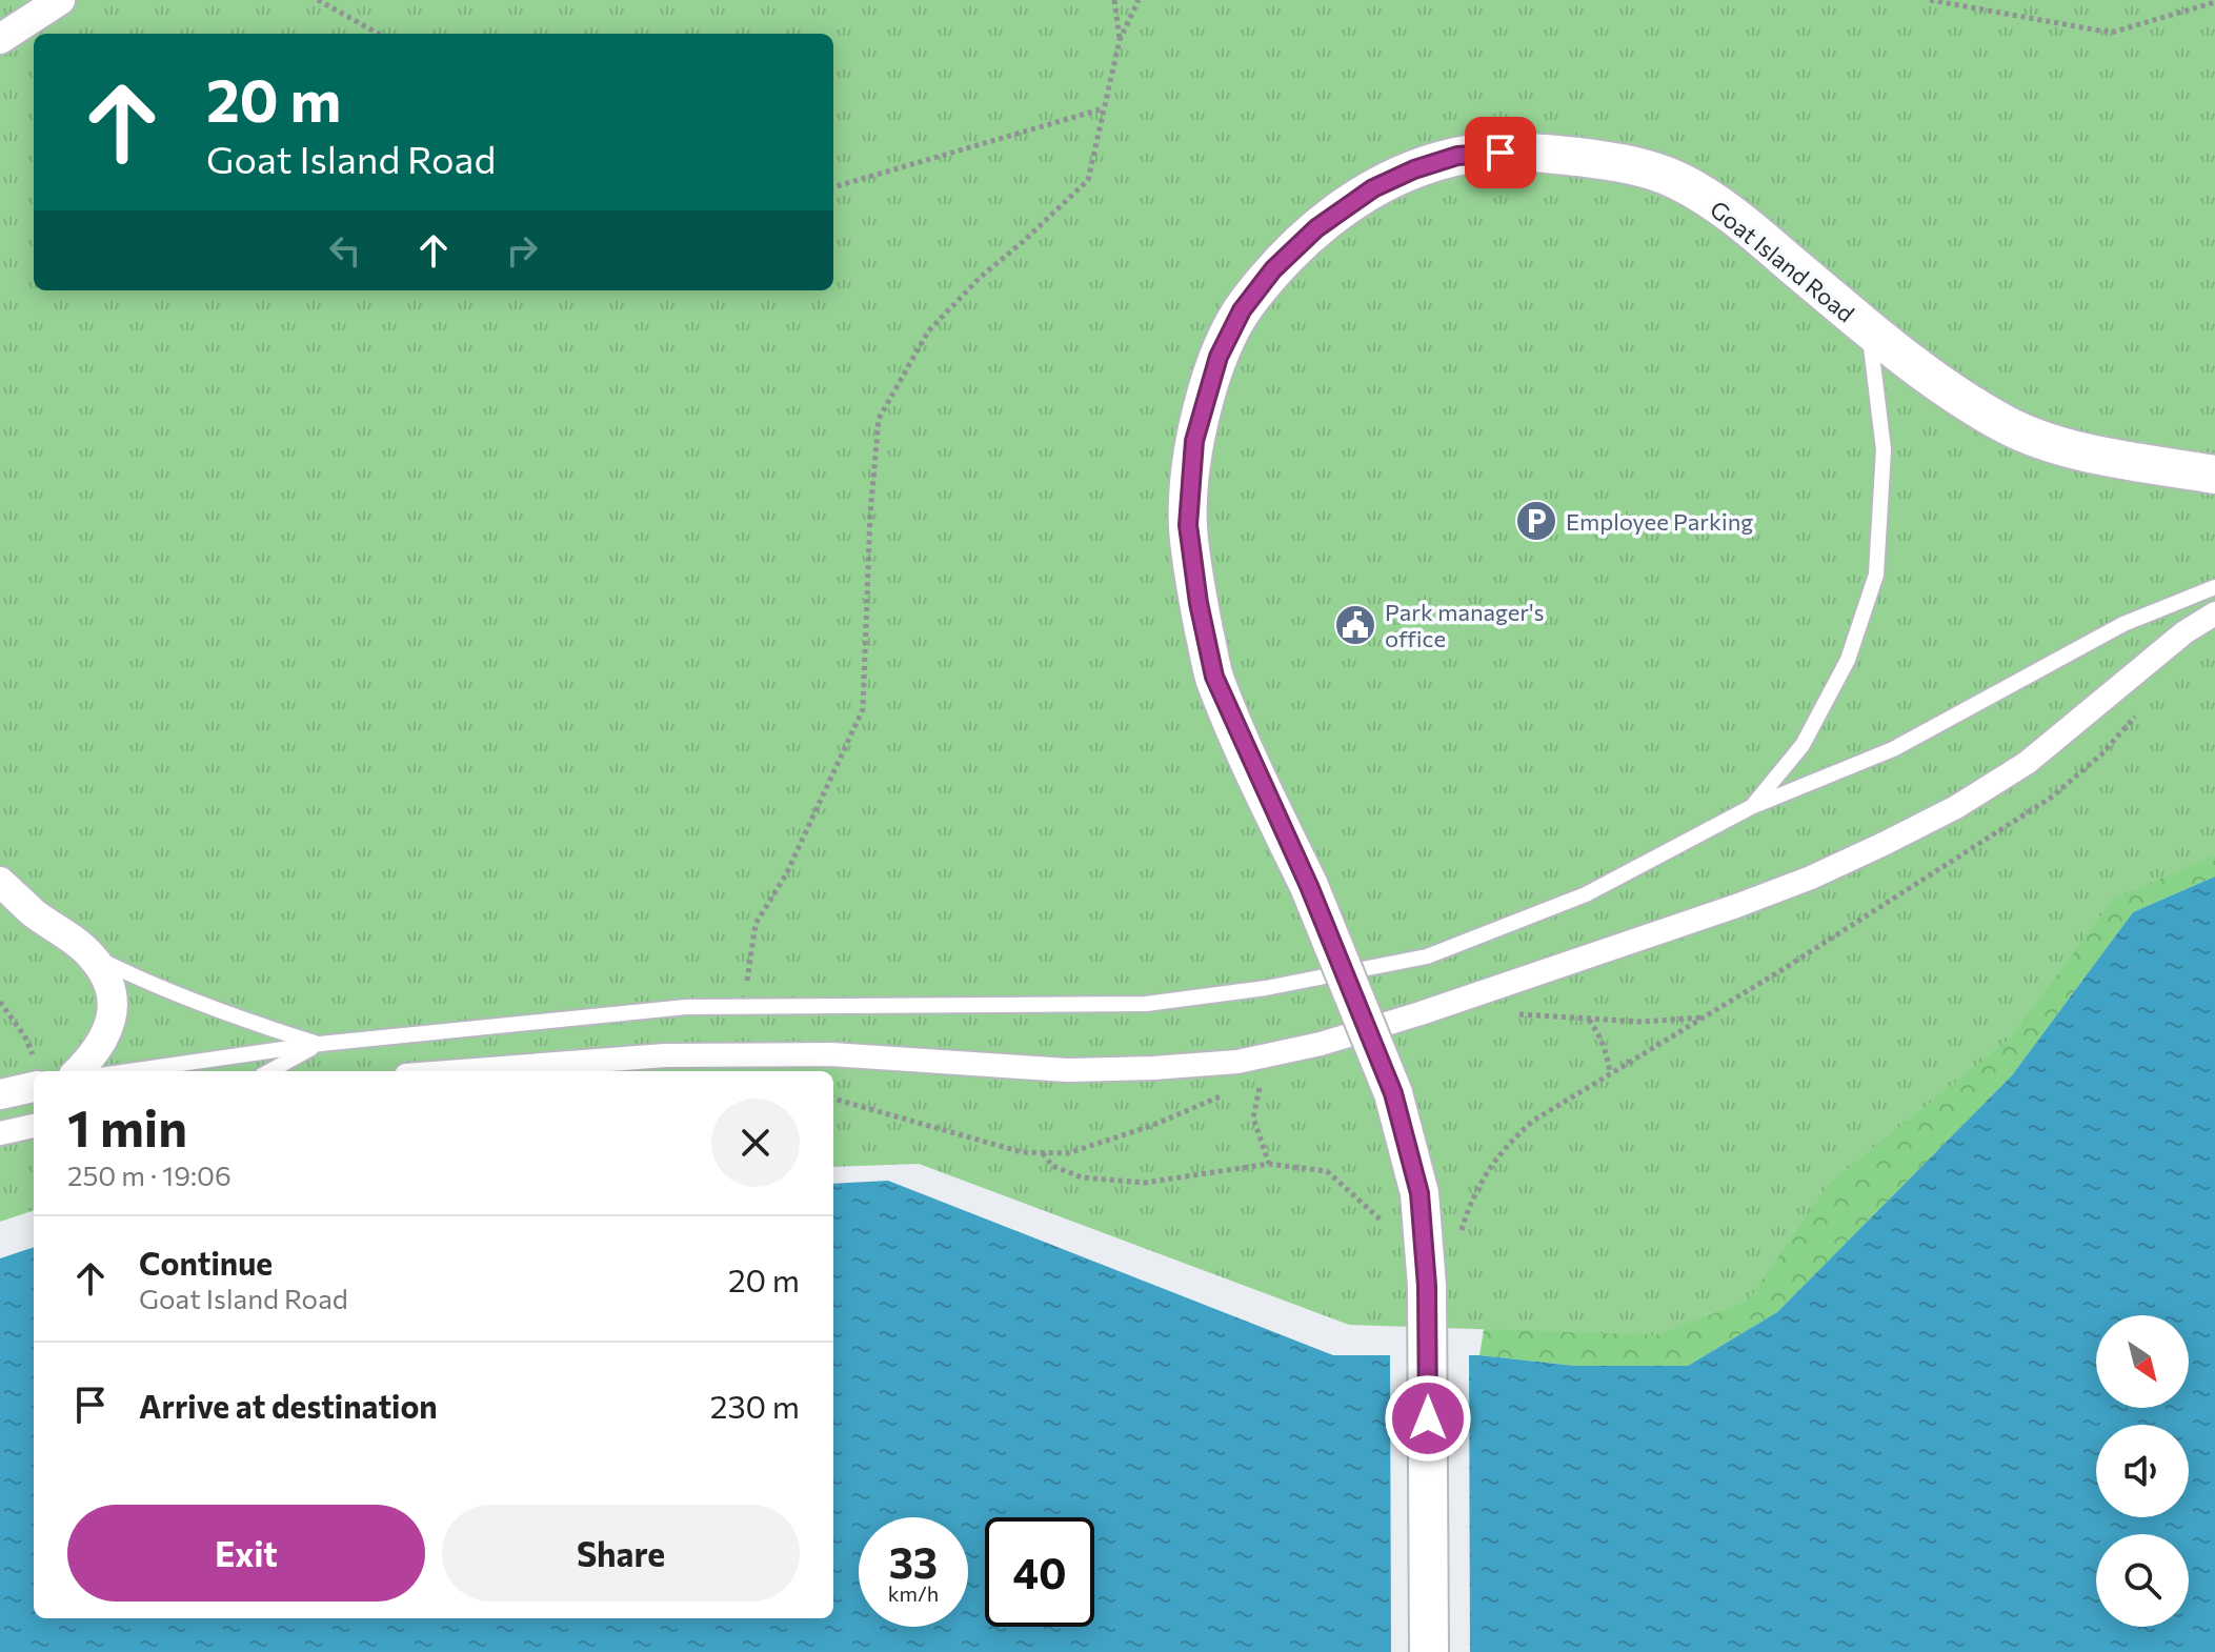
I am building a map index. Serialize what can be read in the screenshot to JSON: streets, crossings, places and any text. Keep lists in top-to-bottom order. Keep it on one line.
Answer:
{"streets":{"street":["Goat Island Road"]},"places":{"parking":["Employee Parking"],"public building":["Park manager's office"]},"north":"bottom right","page":{"turn":["20 m","Goat Island Road"],"heading":["1 min","250 m · 19:06"],"list":[{"name":"Continue","note":"Goat Island Road","value":"20 m"},{"name":"Arrive at destination","value":"230 m"}],"buttons":["Exit","Share"],"speed":"33 km/h","limit":"40"}}
